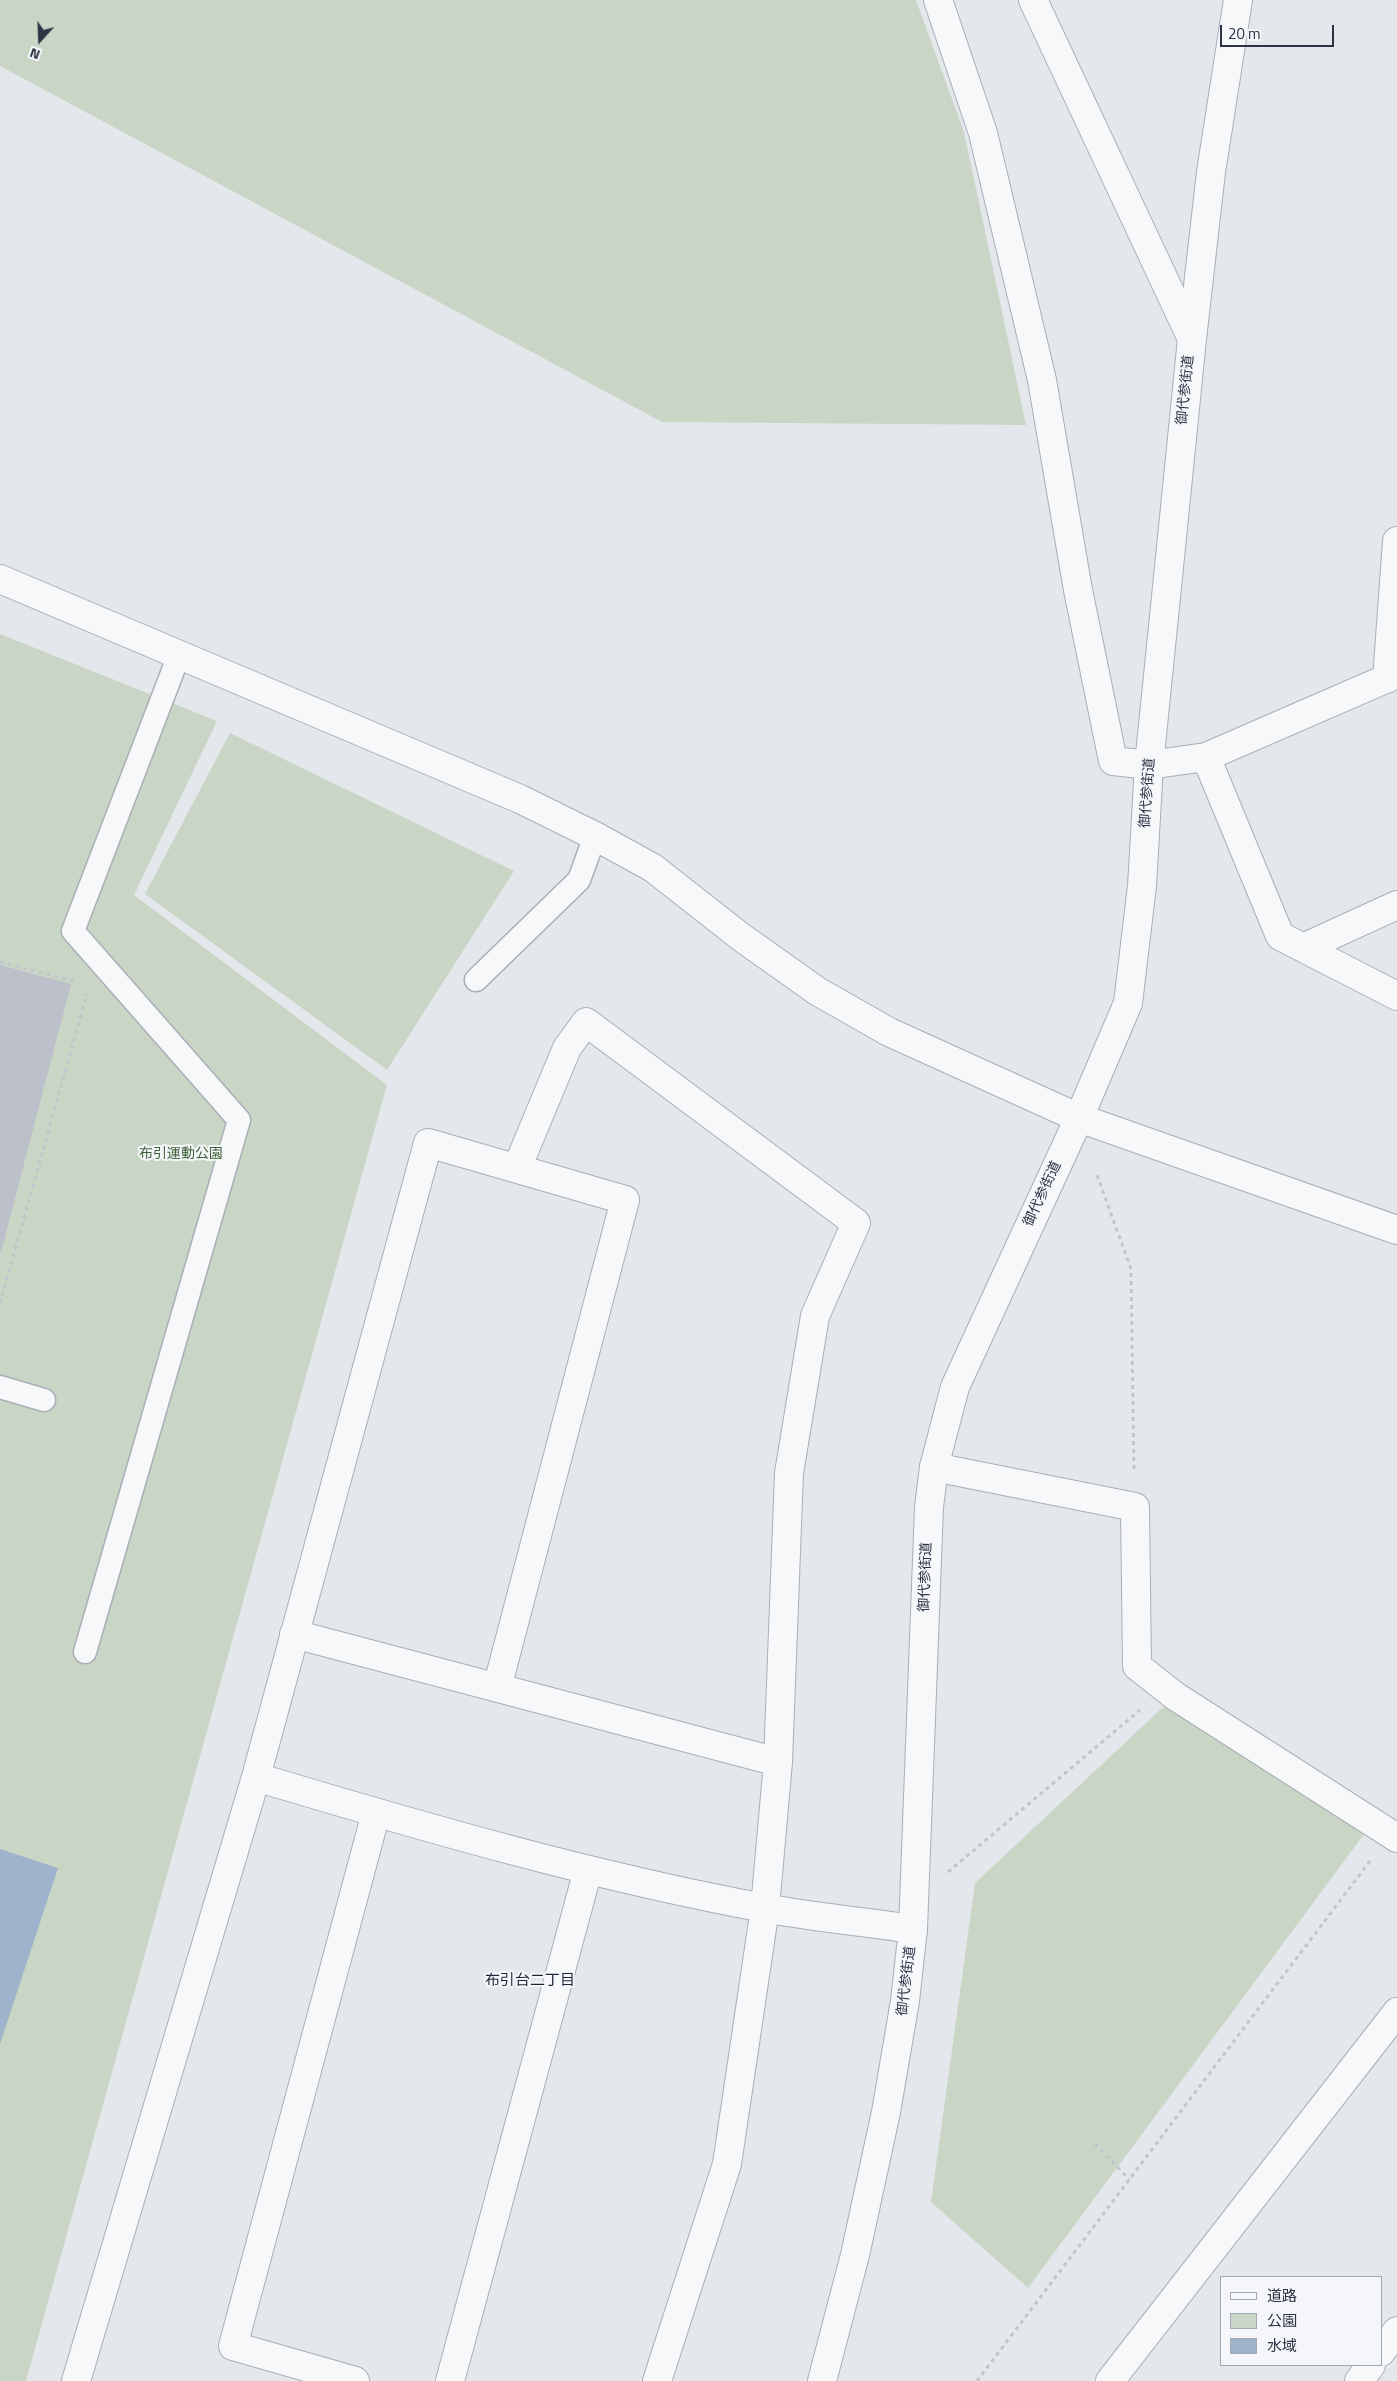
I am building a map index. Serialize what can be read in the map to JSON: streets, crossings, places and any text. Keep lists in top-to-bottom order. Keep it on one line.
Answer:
{"streets":{"street":["御代参街道"]},"districts":["布引台二丁目"],"parks":["布引運動公園"],"legend":["道路","公園","水域"],"scale_bar":"20 m","north":"bottom"}
